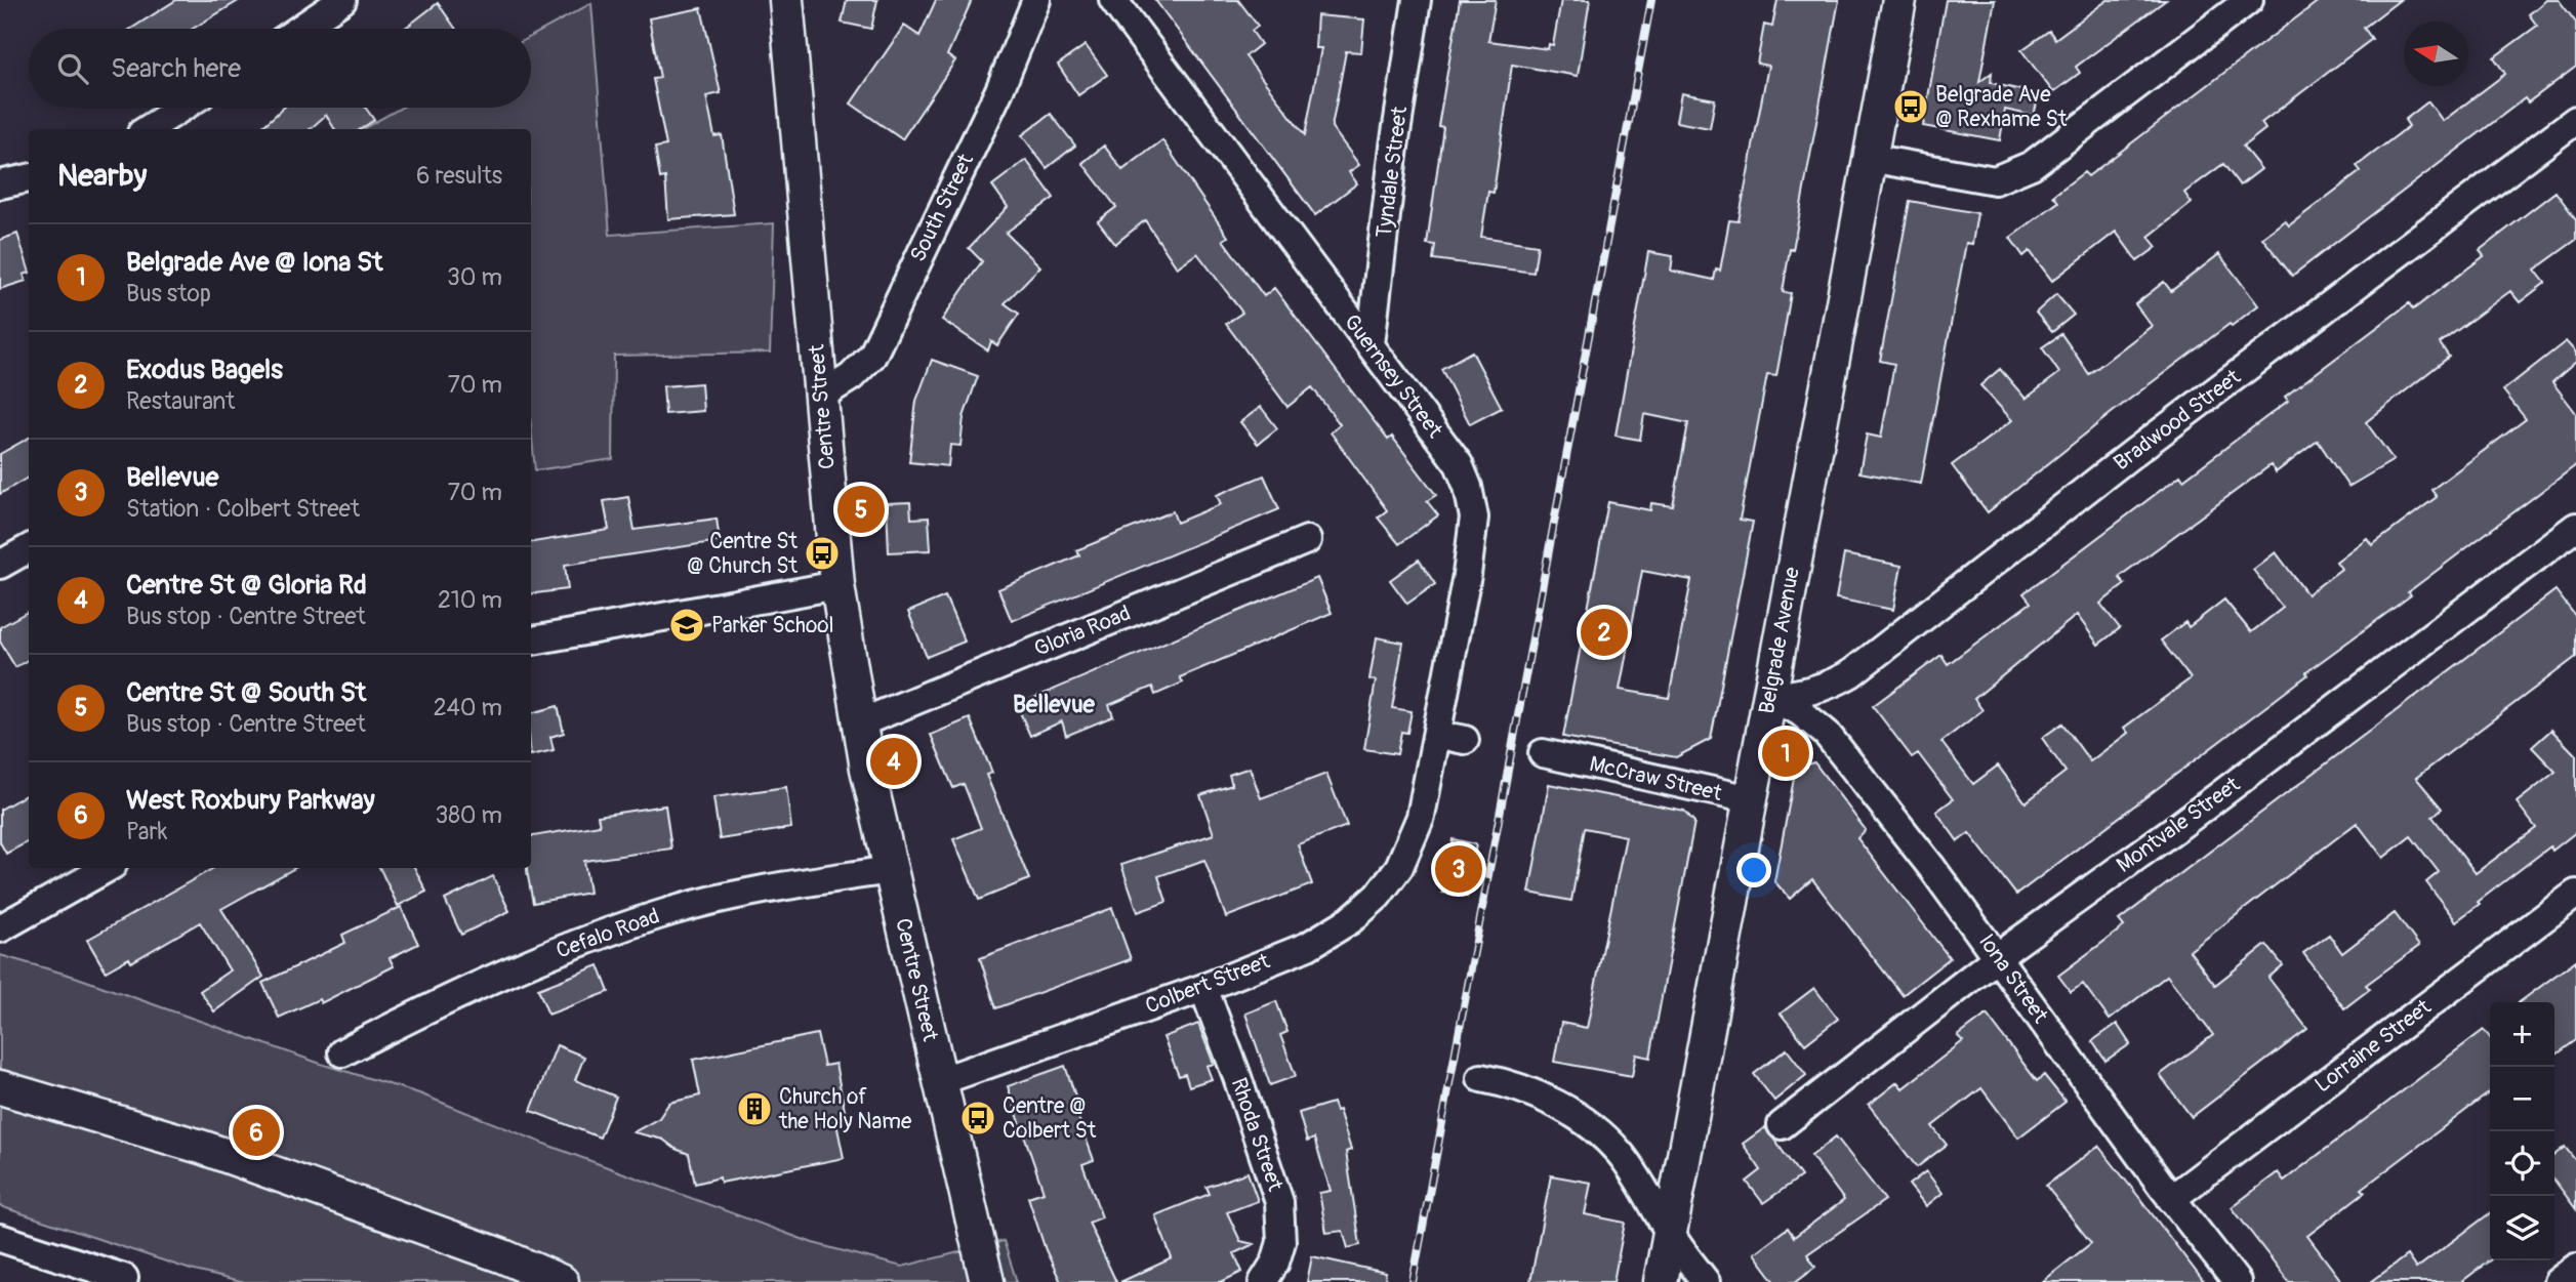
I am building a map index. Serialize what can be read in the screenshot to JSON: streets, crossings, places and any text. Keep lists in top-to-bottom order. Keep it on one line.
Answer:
{"streets":{"main road":["Centre Street","Belgrade Avenue"],"street":["Tyndale Street","South Street","Guernsey Street","Bradwood Street","Gloria Road","McCraw Street","Montvale Street","Cefalo Road","Iona Street","Colbert Street","Lorraine Street","Rhoda Street"]},"crossings":[["Tyndale Street","Guernsey Street"],["South Street","Centre Street"],["Guernsey Street","Colbert Street"],["Centre Street","Gloria Road"],["Centre Street","Cefalo Road"],["Centre Street","Colbert Street"],["Bradwood Street","Belgrade Avenue"],["Bradwood Street","Iona Street"],["Belgrade Avenue","McCraw Street"],["Belgrade Avenue","Iona Street"],["Montvale Street","Iona Street"],["Iona Street","Lorraine Street"],["Colbert Street","Rhoda Street"]],"districts":["Bellevue"],"places":{"bus stop":["Belgrade Ave @ Rexhame St","Centre St @ Church St","Centre @ Colbert St"],"school or university":["Parker School"],"building":["Church of the Holy Name"]},"north":"left","page":{"search":"Search here","heading":["Nearby","6 results"],"list":[{"mark":"1","name":"Belgrade Ave @ Iona St","note":"Bus stop","value":"30 m"},{"mark":"2","name":"Exodus Bagels","note":"Restaurant","value":"70 m"},{"mark":"3","name":"Bellevue","note":"Station · Colbert Street","value":"70 m"},{"mark":"4","name":"Centre St @ Gloria Rd","note":"Bus stop · Centre Street","value":"210 m"},{"mark":"5","name":"Centre St @ South St","note":"Bus stop · Centre Street","value":"240 m"},{"mark":"6","name":"West Roxbury Parkway","note":"Park","value":"380 m"}],"pins":["5","2","1","4","3","6"],"map_buttons":["+","−"]}}
